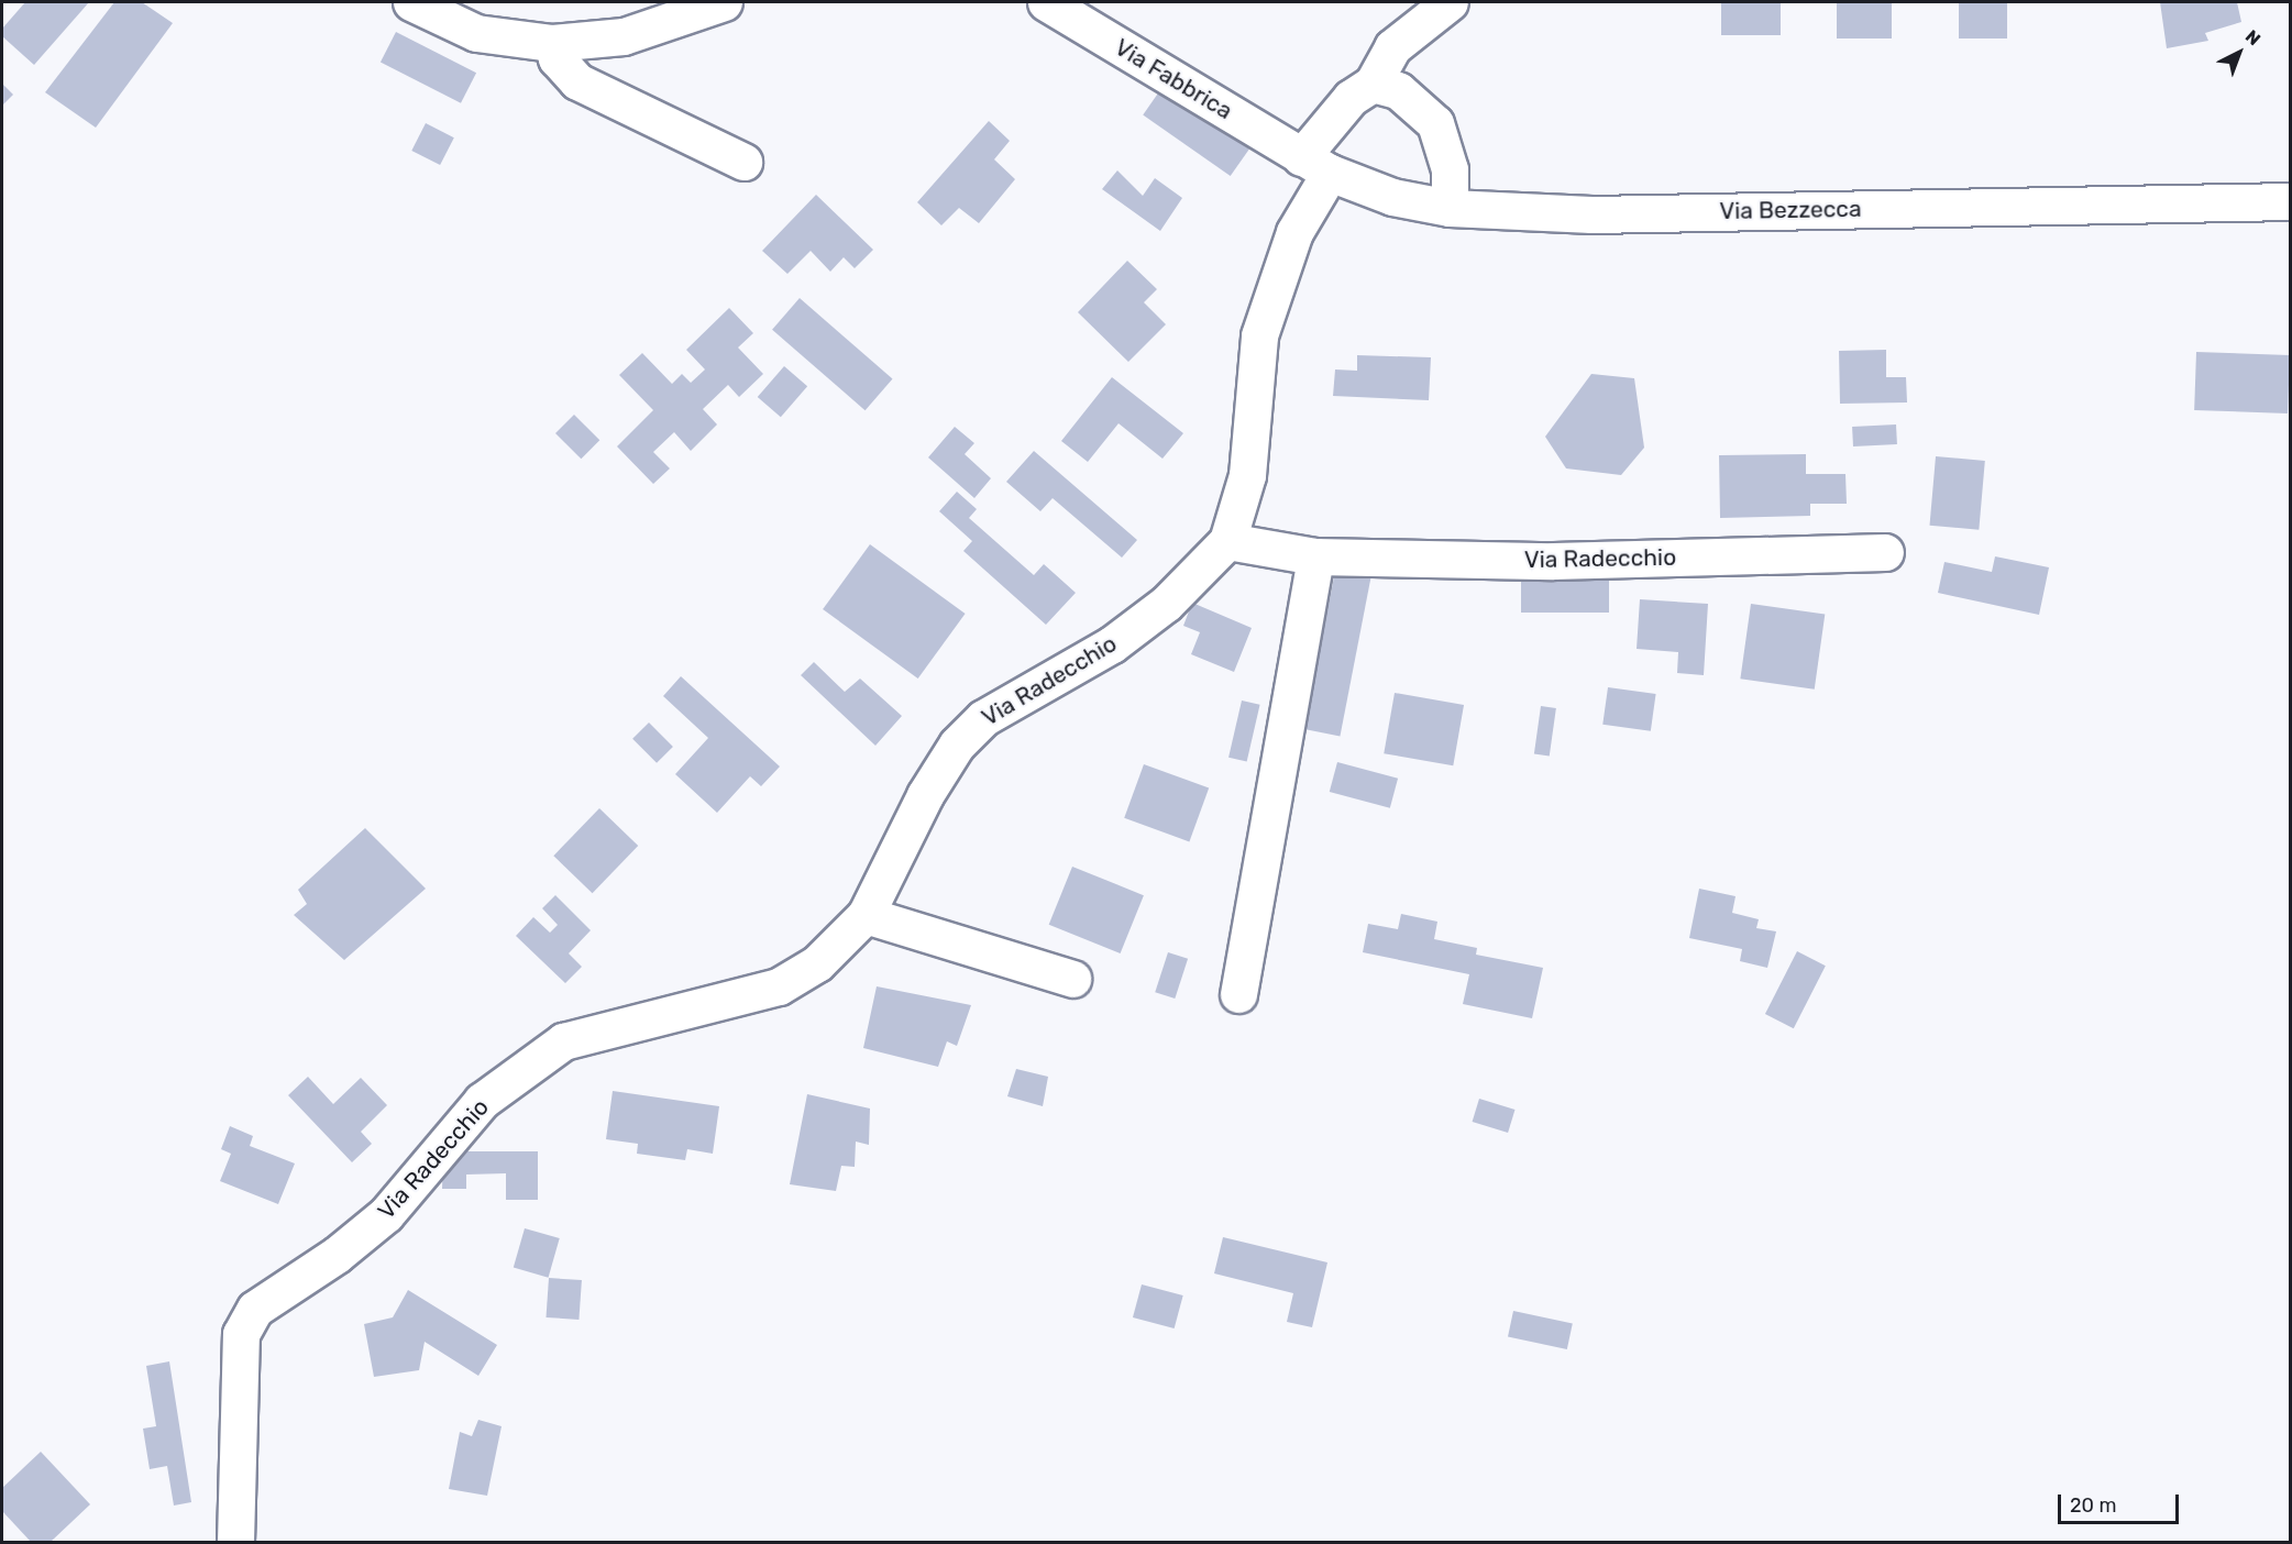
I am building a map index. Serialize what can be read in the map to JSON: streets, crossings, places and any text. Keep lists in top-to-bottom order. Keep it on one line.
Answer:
{"streets":{"street":["Via Fabbrica","Via Bezzecca","Via Radecchio"]},"crossings":[["Via Fabbrica","Via Bezzecca"],["Via Fabbrica","Via Radecchio"],["Via Bezzecca","Via Radecchio"]],"scale_bar":"20 m","north":"top right"}
